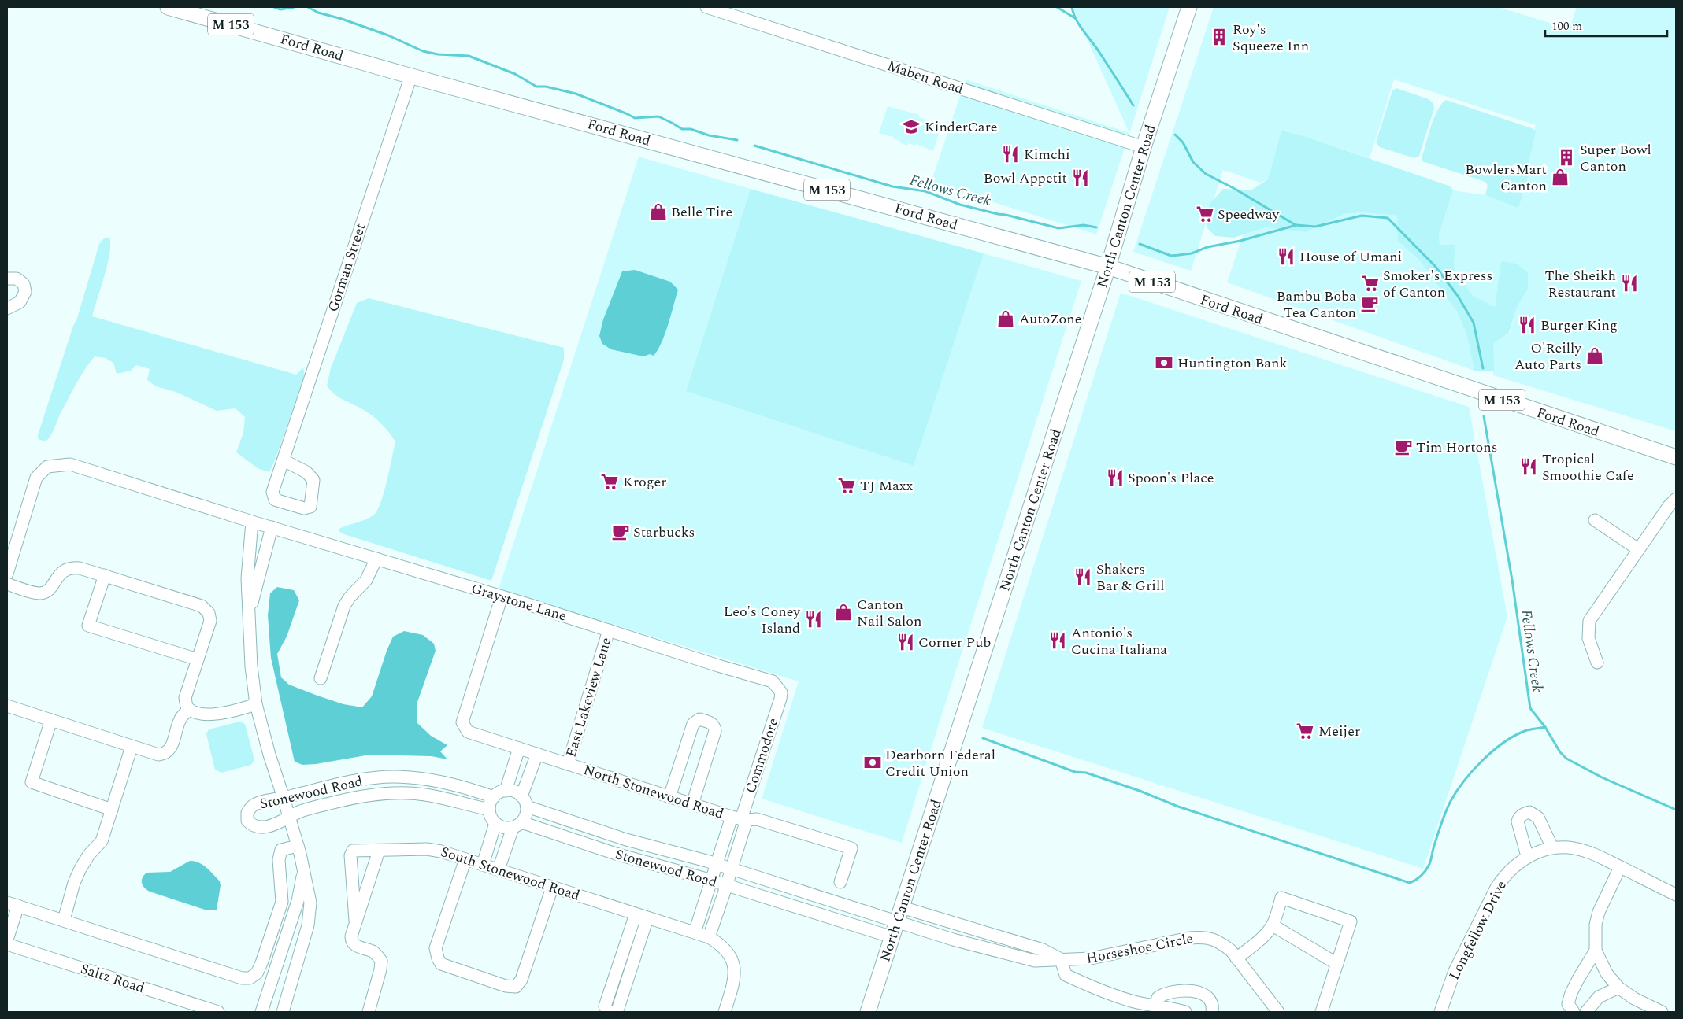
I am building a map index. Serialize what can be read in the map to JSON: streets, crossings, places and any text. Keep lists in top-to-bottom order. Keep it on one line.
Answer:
{"streets":{"main road":["M 153","Ford Road","North Canton Center Road"],"street":["Maben Road","Gorman Street","Graystone Lane","East Lakeview Lane","Commodore","North Stonewood Road","Stonewood Road","South Stonewood Road","Longfellow Drive","Horseshoe Circle","Saltz Road"]},"crossings":[["Ford Road","North Canton Center Road"],["Ford Road","Gorman Street"],["Maben Road","North Canton Center Road"],["North Canton Center Road","Stonewood Road"],["North Canton Center Road","Horseshoe Circle"],["Graystone Lane","East Lakeview Lane"],["Graystone Lane","Commodore"],["Graystone Lane","North Stonewood Road"],["East Lakeview Lane","North Stonewood Road"],["Commodore","North Stonewood Road"],["Stonewood Road","Horseshoe Circle"]],"water":["Fellows Creek"],"places":{"building":["Roy's Squeeze Inn","Super Bowl Canton"],"school or university":["KinderCare"],"restaurant":["Kimchi","Bowl Appetit","House of Umani","The Sheikh Restaurant","Burger King","Tropical Smoothie Cafe","Spoon's Place","Shakers Bar & Grill","Leo's Coney Island","Antonio's Cucina Italiana","Corner Pub"],"shop":["BowlersMart Canton","Belle Tire","AutoZone","O'Reilly Auto Parts","Canton Nail Salon"],"supermarket":["Speedway","Smoker's Express of Canton","Kroger","TJ Maxx","Meijer"],"cafe":["Bambu Boba Tea Canton","Tim Hortons","Starbucks"],"bank":["Huntington Bank","Dearborn Federal Credit Union"]},"scale_bar":"100 m"}
